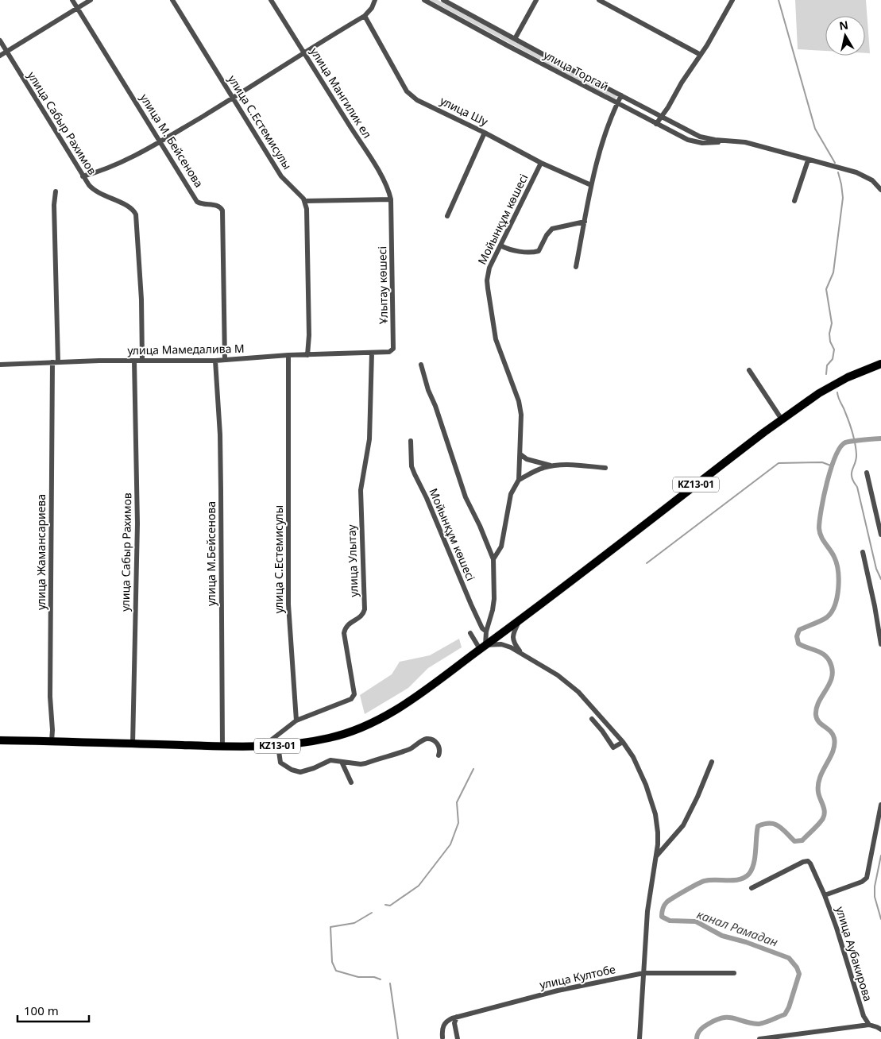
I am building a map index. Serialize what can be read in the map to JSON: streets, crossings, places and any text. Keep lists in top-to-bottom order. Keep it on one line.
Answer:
{"streets":{"highway":["KZ13-01"],"street":["улица Торгай","улица Мангилик ел","улица Шу","улица С.Естемисулы","улица Сабыр Рахимов","улица М. Бейсенова","Мойынқұм көшесі","Ұлытау көшесі","улица Мамедалива М","улица Жамансариева","улица М.Бейсенова","улица Улытау","улица Аубакирова","улица Култобе"]},"crossings":[["улица Мангилик ел","Ұлытау көшесі"],["улица Шу","Мойынқұм көшесі"],["улица С.Естемисулы","улица Мамедалива М"],["улица С.Естемисулы","улица Улытау"],["улица Сабыр Рахимов","улица Мамедалива М"],["улица Сабыр Рахимов","KZ13-01"],["улица М. Бейсенова","улица Мамедалива М"],["Мойынқұм көшесі","KZ13-01"],["Ұлытау көшесі","улица Мамедалива М"],["Ұлытау көшесі","улица Улытау"],["улица Мамедалива М","улица Жамансариева"],["улица Мамедалива М","улица М.Бейсенова"],["улица Мамедалива М","улица Улытау"],["KZ13-01","улица Жамансариева"],["KZ13-01","улица М.Бейсенова"]],"water":["канал Рамадан"],"scale_bar":"100 m","north":"top"}
